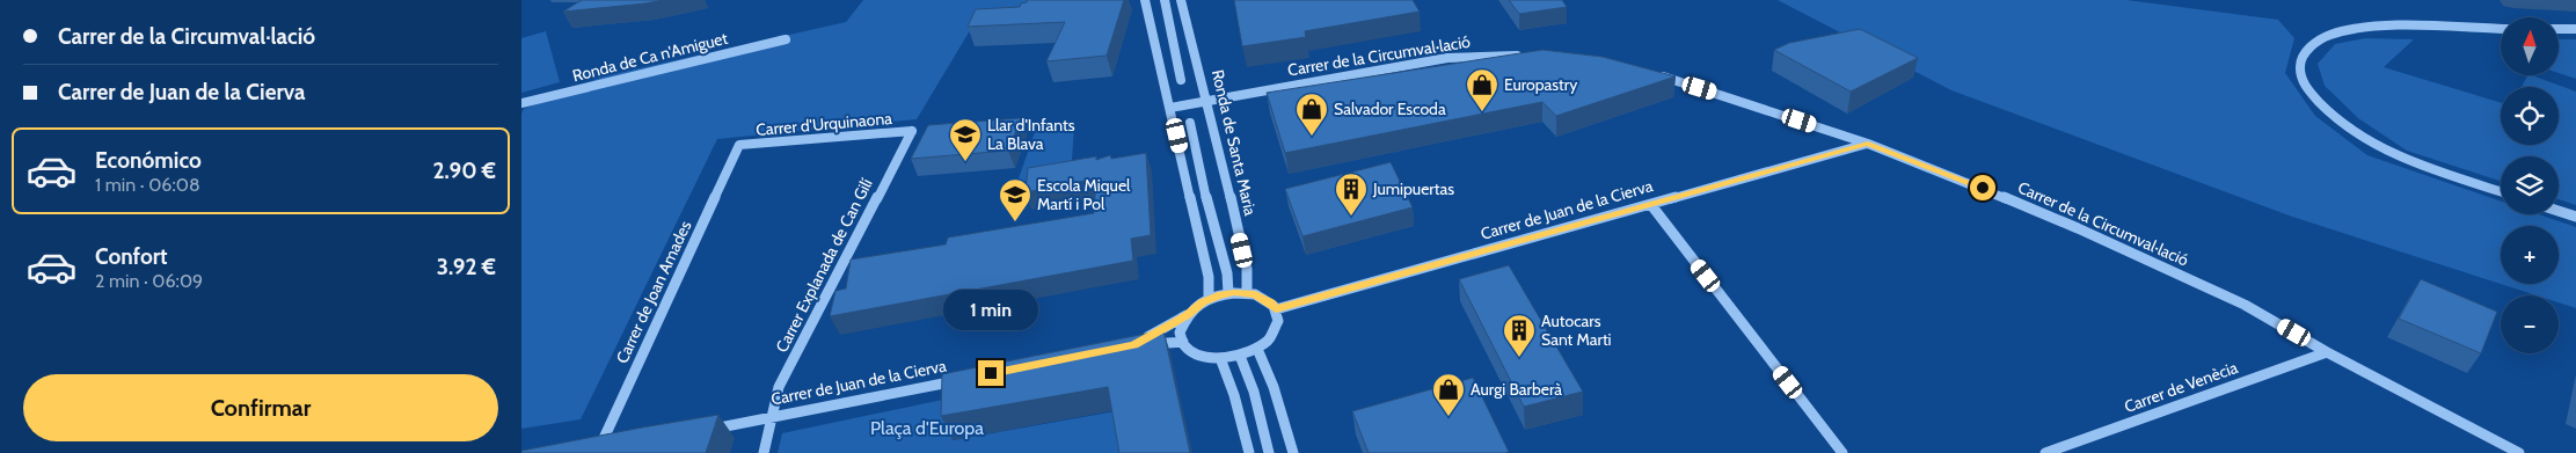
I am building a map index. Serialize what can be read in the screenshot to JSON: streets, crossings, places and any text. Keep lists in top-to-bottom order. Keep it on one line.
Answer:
{"streets":{"street":["Carrer de la Circumval·lació","Ronda de Ca n'Amiguet","Carrer d'Urquinaona","Ronda de Santa Maria","Carrer de Juan de la Cierva","Carrer Explanada de Can Gilí","Carrer de Joan Amades","Carrer de Venècia"]},"crossings":[["Carrer de la Circumval·lació","Ronda de Santa Maria"],["Carrer de la Circumval·lació","Carrer de Juan de la Cierva"],["Carrer de la Circumval·lació","Carrer de Venècia"],["Carrer d'Urquinaona","Carrer Explanada de Can Gilí"],["Carrer d'Urquinaona","Carrer de Joan Amades"],["Ronda de Santa Maria","Carrer de Juan de la Cierva"],["Carrer de Juan de la Cierva","Carrer Explanada de Can Gilí"]],"parks":["Plaça d'Europa"],"places":{"shop":["Europastry","Salvador Escoda","Aurgi Barberà"],"school or university":["Llar d'Infants La Blava","Escola Miquel Martí i Pol"],"building":["Jumipuertas","Autocars Sant Marti"]},"north":"top","page":{"banner":["Carrer de la Circumval·lació","Carrer de Juan de la Cierva"],"map_buttons":["+","−"],"list":[{"name":"Económico","note":"1 min · 06:08","value":"2.90 €"},{"name":"Confort","note":"2 min · 06:09","value":"3.92 €"}],"bubble":"1 min","buttons":"Confirmar"}}
